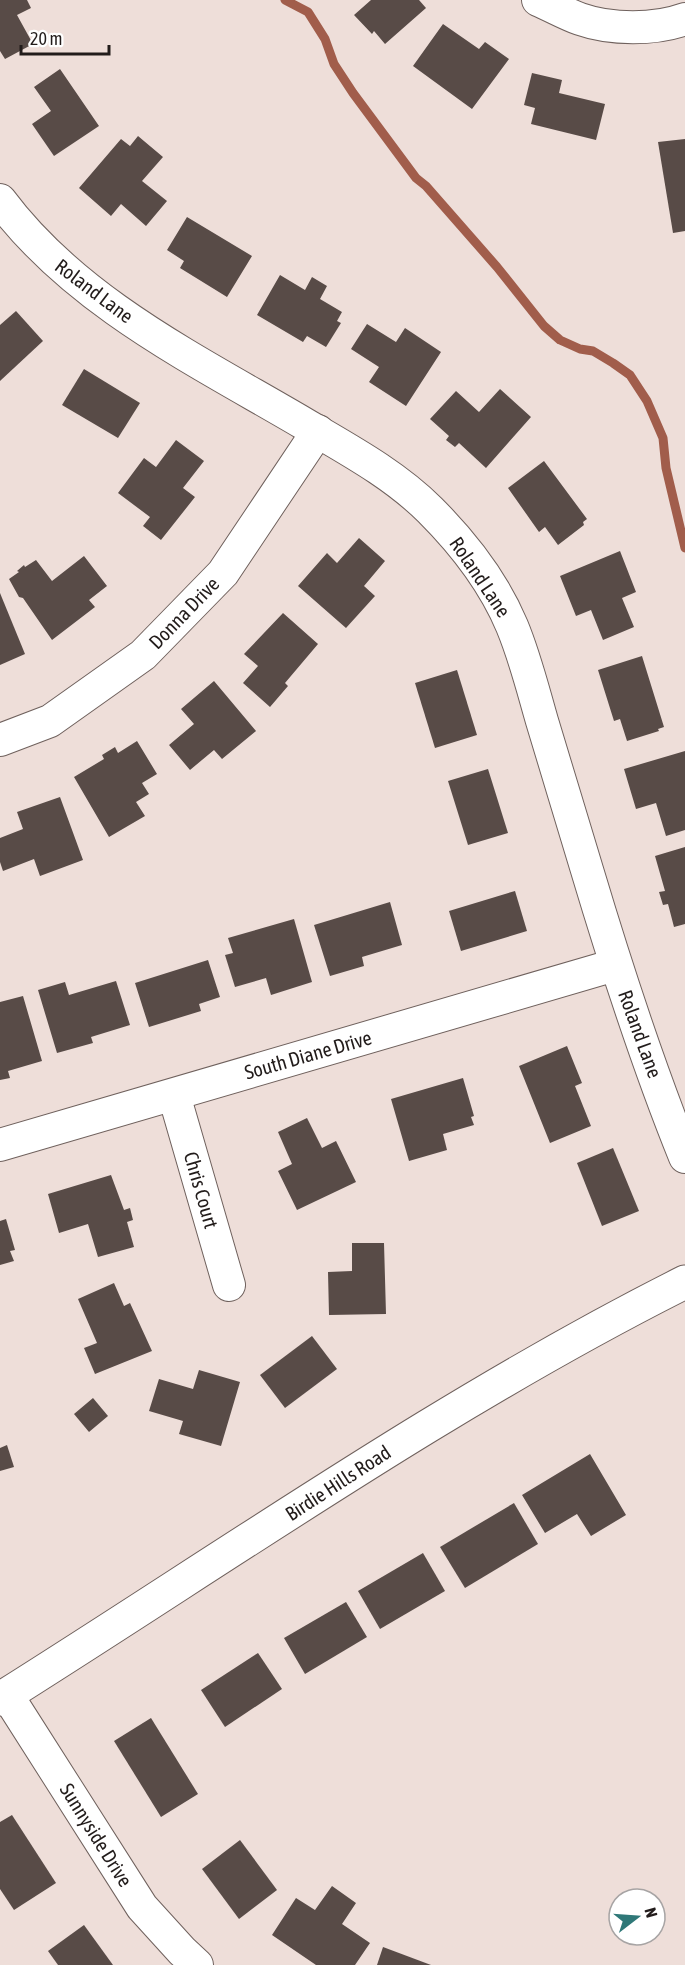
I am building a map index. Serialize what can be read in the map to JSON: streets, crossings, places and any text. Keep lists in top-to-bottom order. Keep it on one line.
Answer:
{"streets":{"main road":["Birdie Hills Road"],"street":["Roland Lane","Donna Drive","South Diane Drive","Chris Court","Sunnyside Drive"]},"crossings":[["Roland Lane","Donna Drive"],["Roland Lane","South Diane Drive"],["South Diane Drive","Chris Court"],["Birdie Hills Road","Sunnyside Drive"]],"scale_bar":"20 m","north":"right"}
